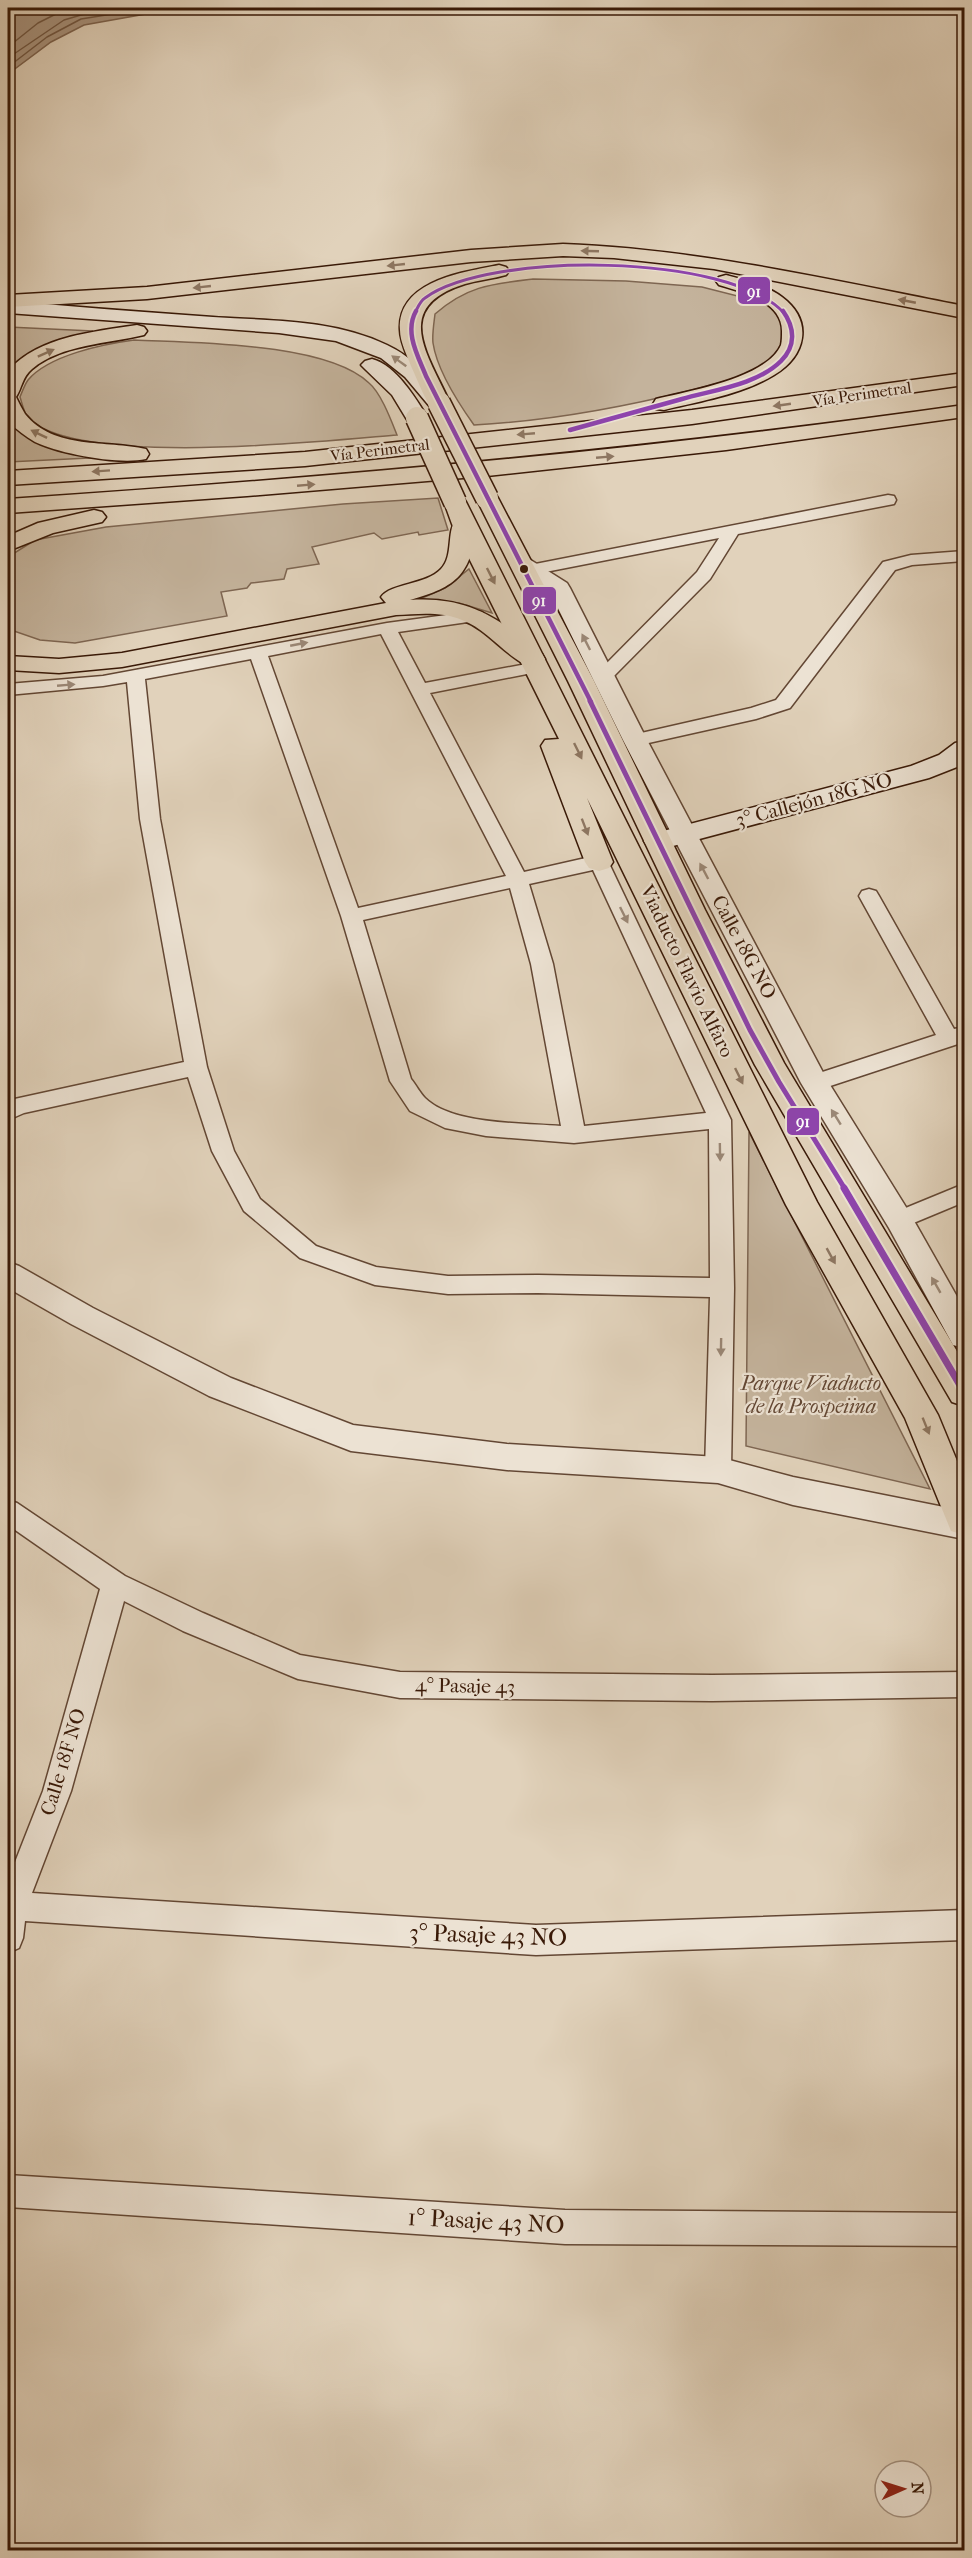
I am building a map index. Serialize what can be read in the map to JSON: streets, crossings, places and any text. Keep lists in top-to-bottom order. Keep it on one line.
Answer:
{"streets":{"main road":["Vía Perimetral","3° Callejón 18G NO","Viaducto Flavio Alfaro"],"street":["Calle 18G NO","4° Pasaje 43","Calle 18F NO","3° Pasaje 43 NO","1° Pasaje 43 NO"]},"crossings":[["Vía Perimetral","Viaducto Flavio Alfaro"],["3° Callejón 18G NO","Calle 18G NO"],["3° Callejón 18G NO","Viaducto Flavio Alfaro"],["Calle 18G NO","Viaducto Flavio Alfaro"],["4° Pasaje 43","Calle 18F NO"],["Calle 18F NO","3° Pasaje 43 NO"]],"parks":["Parque Viaducto de la Prospeiina"],"lines":["transit line 91"],"north":"right"}
